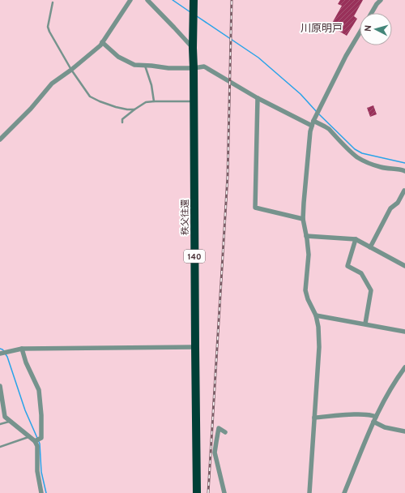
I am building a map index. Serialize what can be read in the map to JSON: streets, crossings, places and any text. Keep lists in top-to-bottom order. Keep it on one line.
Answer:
{"streets":{"highway":["秩父往還","140"]},"districts":["川原明戸"],"north":"left"}
